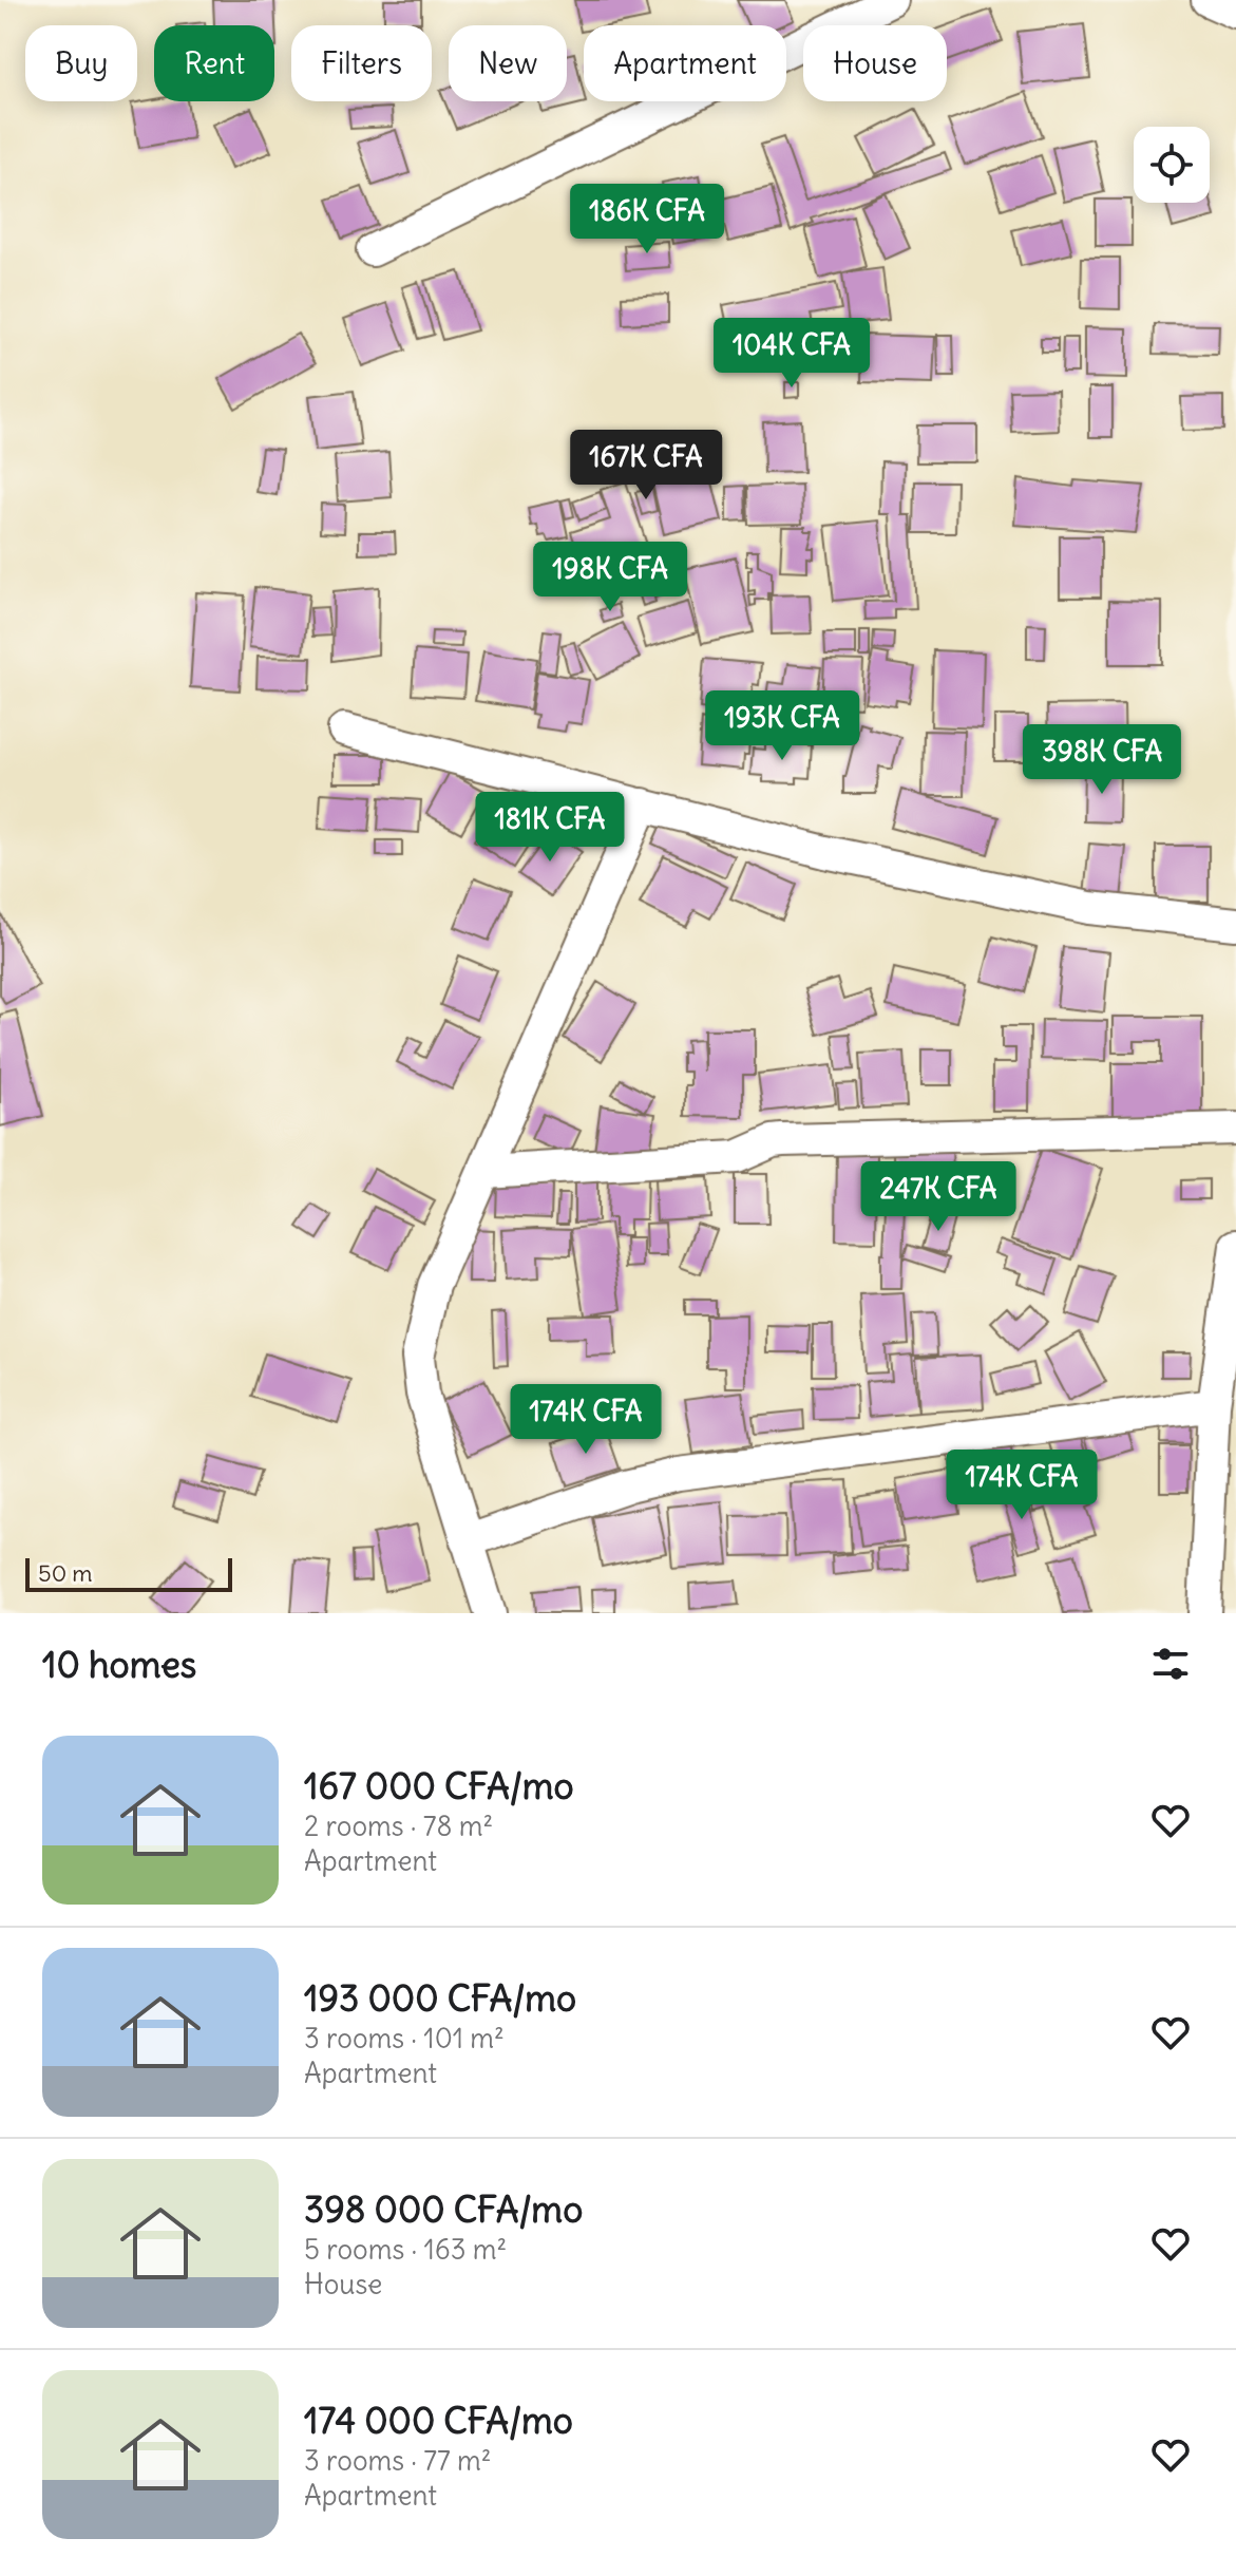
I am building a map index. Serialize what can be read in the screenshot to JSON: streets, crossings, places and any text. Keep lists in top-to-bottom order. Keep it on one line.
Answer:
{"scale_bar":"50 m","page":{"chip":["Buy","Rent","Filters","New","Apartment","House"],"price":["186K CFA","104K CFA","167K CFA","198K CFA","193K CFA","398K CFA","181K CFA","247K CFA","174K CFA","174K CFA"],"scale":"50 m","heading":"10 homes","list":[{"name":"167 000 CFA/mo","note":"2 rooms · 78 m² · Apartment"},{"name":"193 000 CFA/mo","note":"3 rooms · 101 m² · Apartment"},{"name":"398 000 CFA/mo","note":"5 rooms · 163 m² · House"},{"name":"174 000 CFA/mo","note":"3 rooms · 77 m² · Apartment"}]}}
